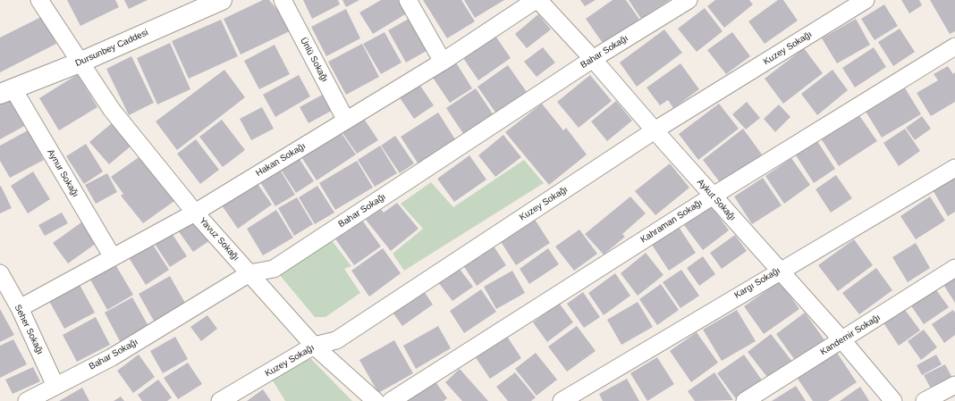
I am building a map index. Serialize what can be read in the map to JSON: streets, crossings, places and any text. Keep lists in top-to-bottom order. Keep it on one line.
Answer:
{"streets":{"street":["Dursunbey Caddesi","Kuzey Sokağı","Bahar Sokağı","Ünlü Sokağı","Hakan Sokağı","Aynur Sokağı","Aykut Sokağı","Kahraman Sokağı","Yavuz Sokağı","Kargı Sokağı","Seher Sokağı","Kandemir Sokağı"]},"crossings":[["Dursunbey Caddesi","Aynur Sokağı"],["Dursunbey Caddesi","Yavuz Sokağı"],["Kuzey Sokağı","Aykut Sokağı"],["Kuzey Sokağı","Yavuz Sokağı"],["Bahar Sokağı","Aykut Sokağı"],["Bahar Sokağı","Yavuz Sokağı"],["Bahar Sokağı","Seher Sokağı"],["Ünlü Sokağı","Hakan Sokağı"],["Hakan Sokağı","Aynur Sokağı"],["Hakan Sokağı","Aykut Sokağı"],["Hakan Sokağı","Yavuz Sokağı"],["Hakan Sokağı","Seher Sokağı"],["Aykut Sokağı","Kahraman Sokağı"],["Aykut Sokağı","Kargı Sokağı"],["Aykut Sokağı","Kandemir Sokağı"]]}
